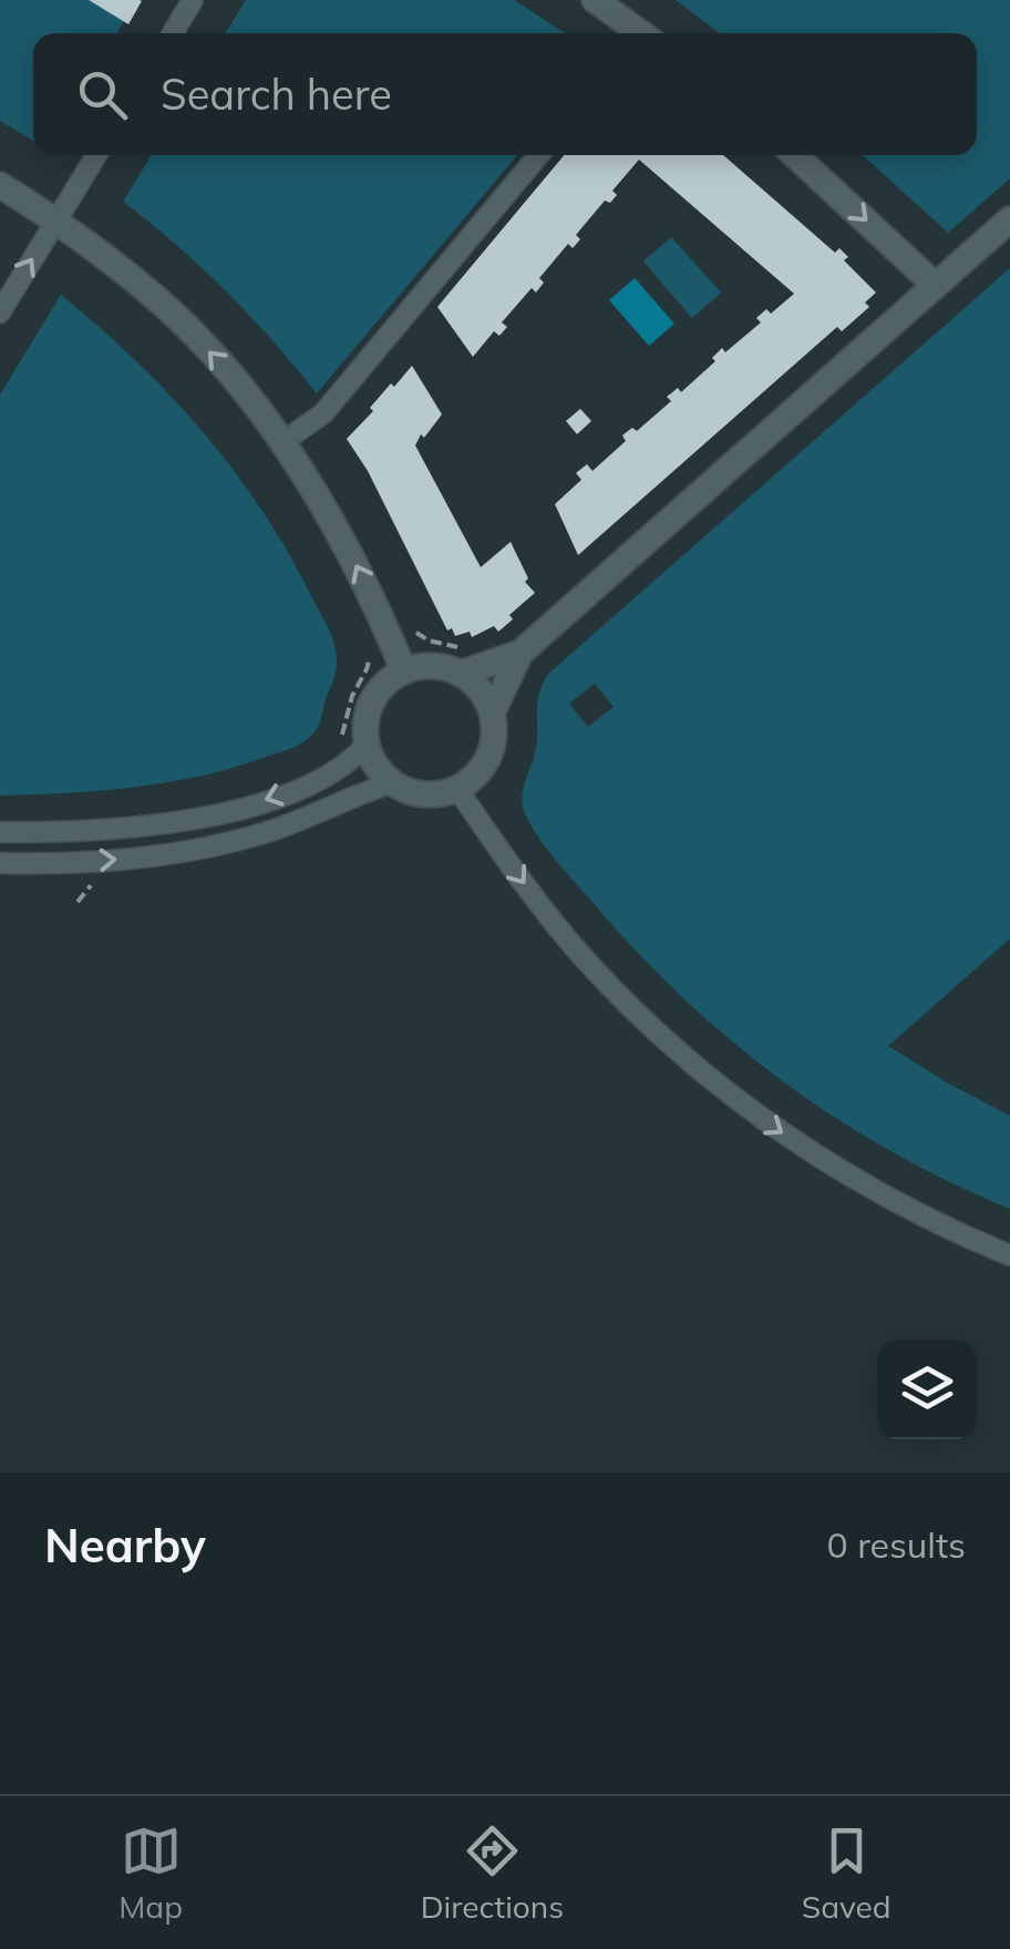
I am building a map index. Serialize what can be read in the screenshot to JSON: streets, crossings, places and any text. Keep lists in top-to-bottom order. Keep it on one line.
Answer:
{"page":{"search":"Search here","heading":["Nearby","0 results"],"nav":["Map","Directions","Saved"]}}
